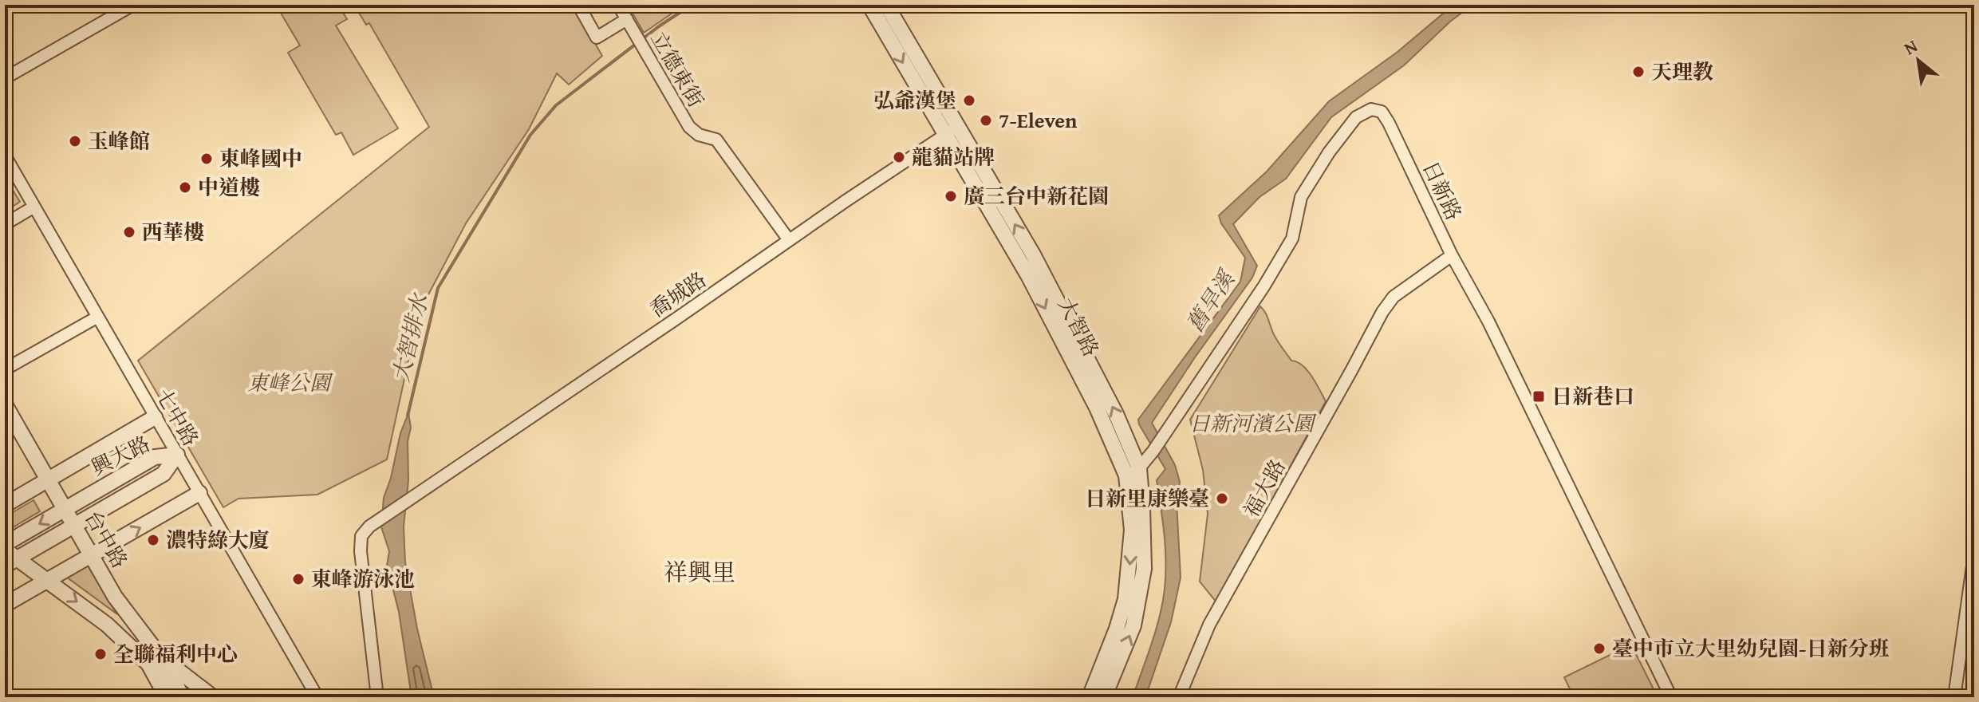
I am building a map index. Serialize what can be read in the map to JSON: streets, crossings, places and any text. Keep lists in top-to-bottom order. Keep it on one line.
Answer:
{"streets":{"street":["立德東街","日新路","喬城路","大智路","七中路","興大路","福大路","台中路"]},"crossings":[["立德東街","喬城路"],["日新路","大智路"],["日新路","福大路"],["喬城路","大智路"],["七中路","興大路"],["興大路","台中路"]],"districts":["祥興里"],"water":["舊旱溪","大智排水"],"parks":["東峰公園","日新河濱公園"],"places":{"other":["天理教","弘爺漢堡","7-Eleven","玉峰館","龍貓站牌","東峰國中","中道樓","廣三台中新花園","西華樓","日新里康樂臺","濃特綠大廈","東峰游泳池","臺中市立大里幼兒園-日新分班","全聯福利中心"],"transit":["日新巷口"]},"north":"top left"}
